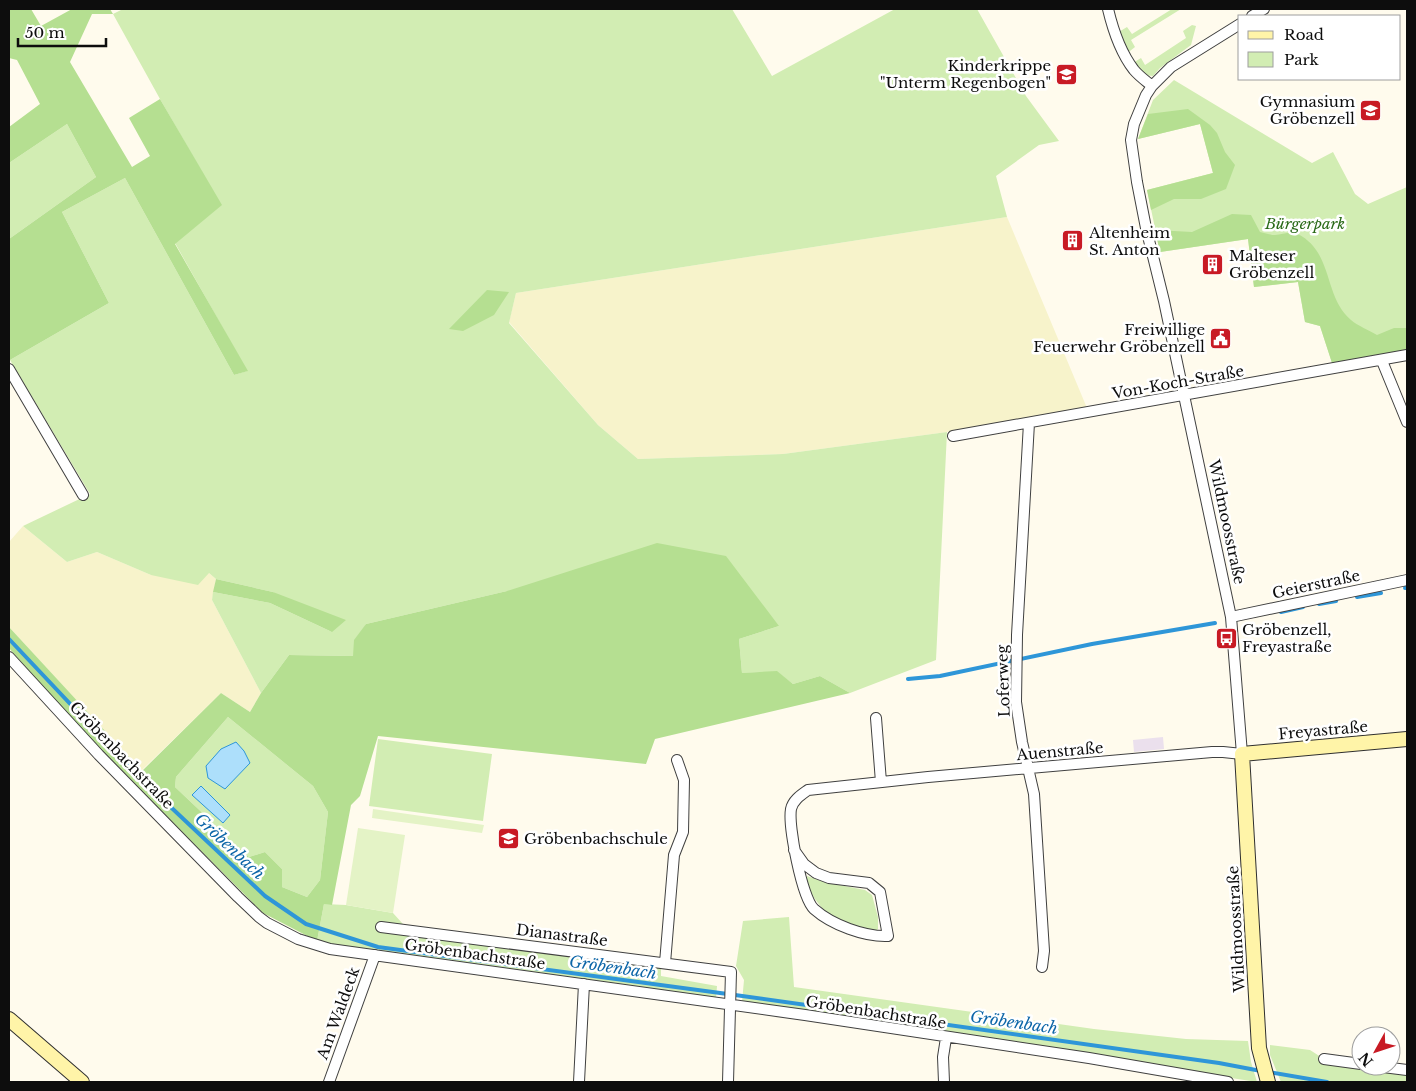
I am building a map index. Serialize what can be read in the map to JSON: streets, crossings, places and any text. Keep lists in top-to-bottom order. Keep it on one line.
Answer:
{"streets":{"street":["Von-Koch-Straße","Wildmoosstraße","Geierstraße","Loferweg","Freyastraße","Auenstraße","Gröbenbachstraße","Dianastraße","Am Waldeck"]},"crossings":[["Von-Koch-Straße","Wildmoosstraße"],["Von-Koch-Straße","Loferweg"],["Wildmoosstraße","Geierstraße"],["Wildmoosstraße","Freyastraße"],["Wildmoosstraße","Auenstraße"],["Loferweg","Auenstraße"],["Freyastraße","Auenstraße"],["Gröbenbachstraße","Dianastraße"],["Gröbenbachstraße","Am Waldeck"]],"water":["Gröbenbach"],"parks":["Bürgerpark"],"places":{"school or university":["Kinderkrippe \"Unterm Regenbogen\"","Gymnasium Gröbenzell","Gröbenbachschule"],"building":["Altenheim St. Anton","Malteser Gröbenzell"],"public building":["Freiwillige Feuerwehr Gröbenzell"],"bus stop":["Gröbenzell, Freyastraße"]},"legend":["Road","Park"],"scale_bar":"50 m","north":"bottom left"}
